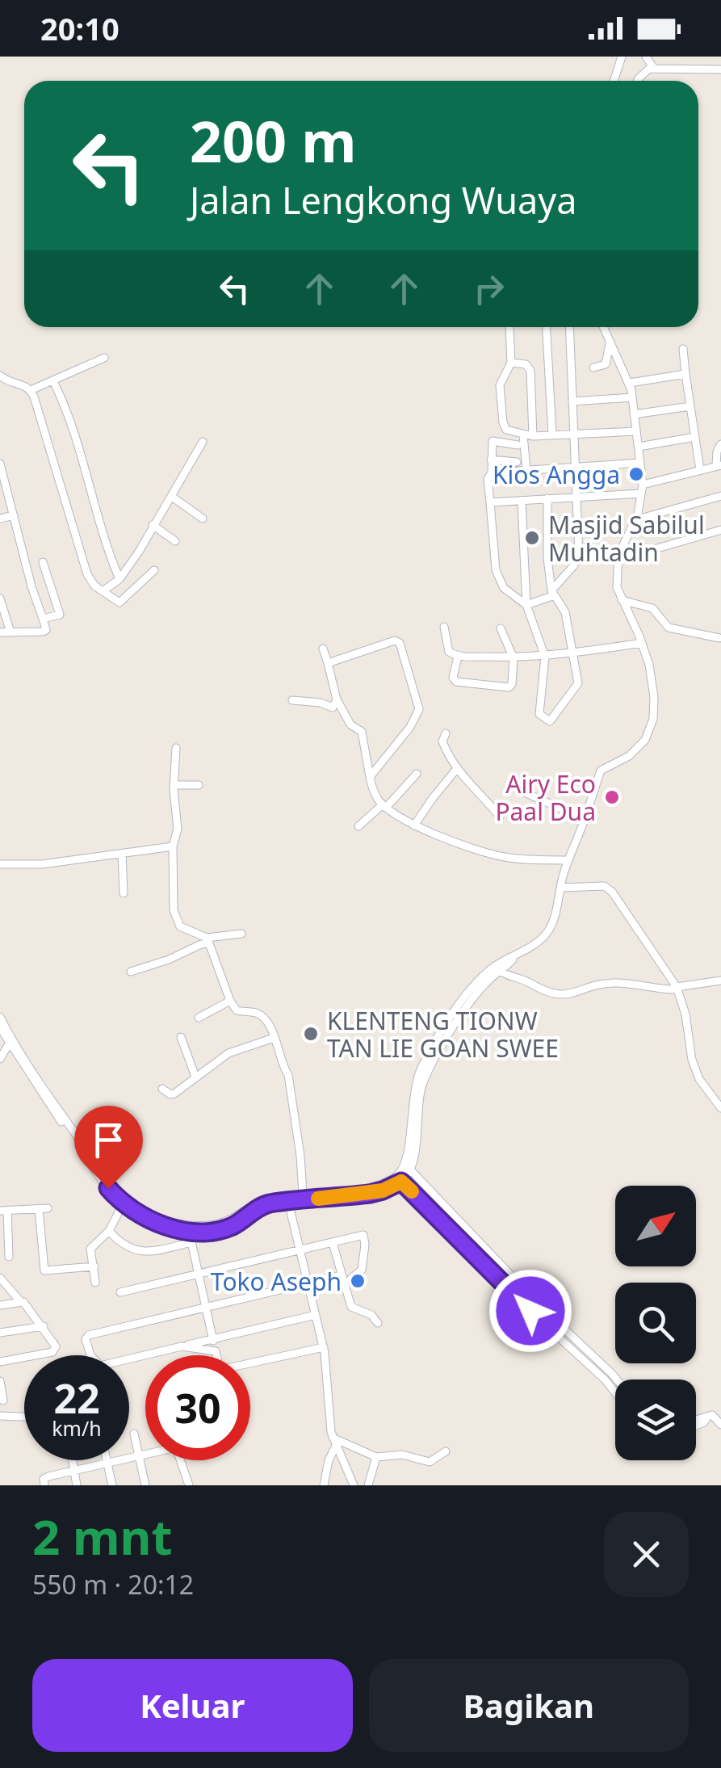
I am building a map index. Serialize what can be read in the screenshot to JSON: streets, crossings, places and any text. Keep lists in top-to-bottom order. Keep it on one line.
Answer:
{"places":["Kios Angga","Masjid Sabilul Muhtadin","Airy Eco Paal Dua","KLENTENG TIONW TAN LIE GOAN SWEE","Toko Aseph"],"north":"top right","page":{"status":"20:10","turn":["200 m","Jalan Lengkong Wuaya"],"speed":"22 km/h","limit":"30","heading":["2 mnt","550 m · 20:12"],"buttons":["Keluar","Bagikan"]}}
